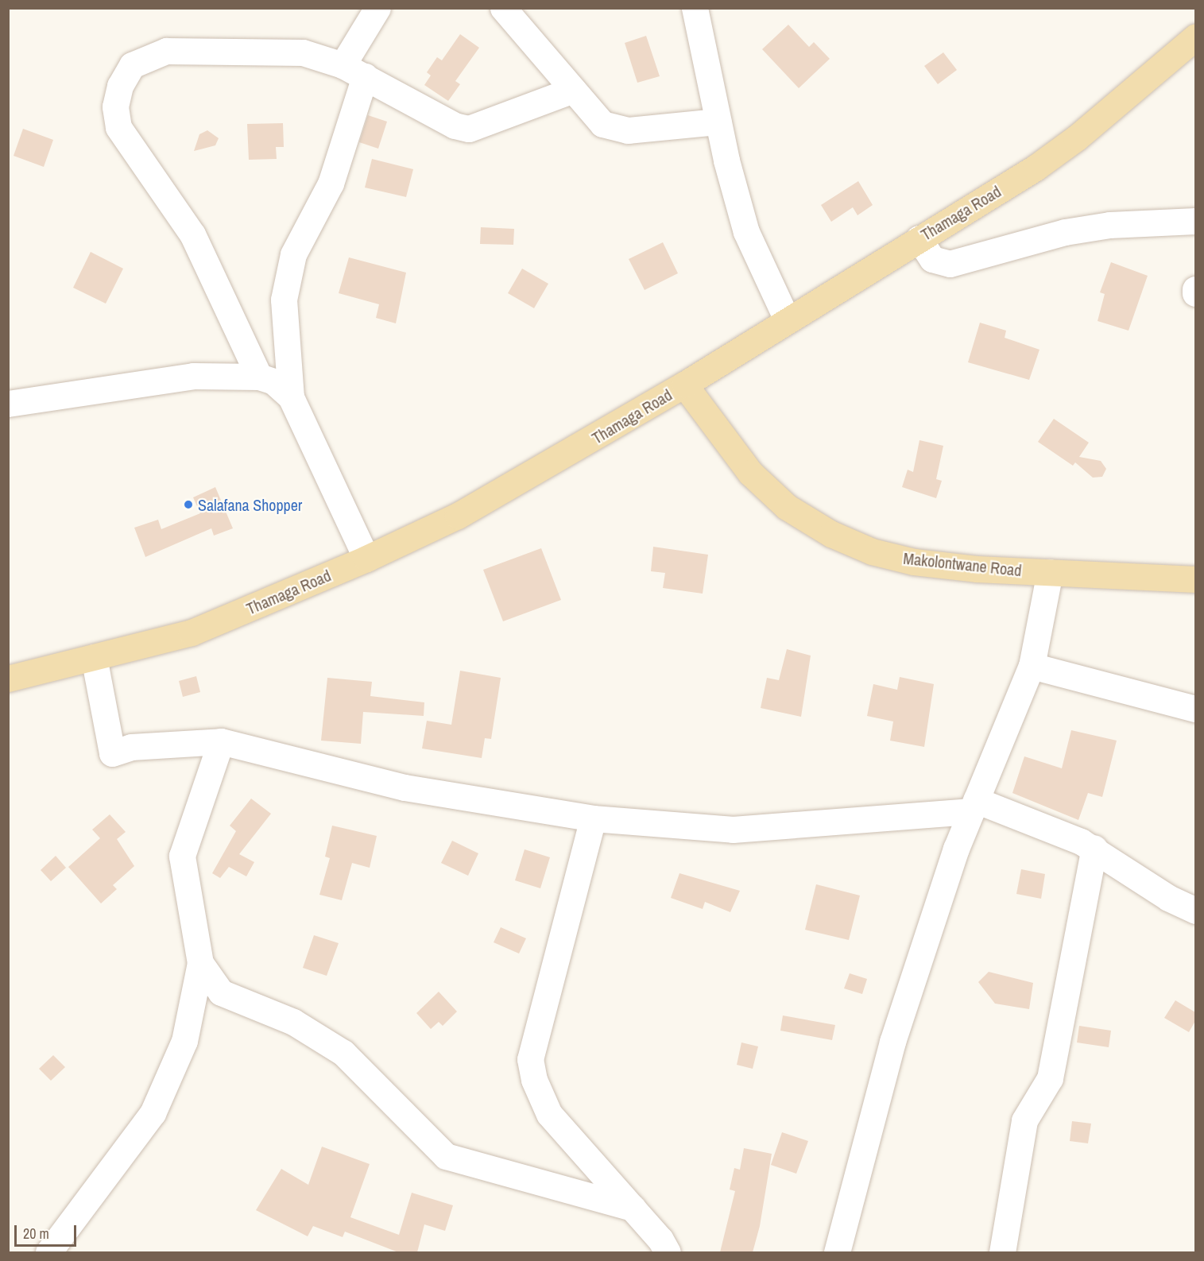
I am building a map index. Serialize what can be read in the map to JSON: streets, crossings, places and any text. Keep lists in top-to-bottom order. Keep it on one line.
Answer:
{"streets":{"main road":["Thamaga Road","Makolontwane Road"]},"crossings":[["Thamaga Road","Makolontwane Road"]],"places":["Salafana Shopper"],"scale_bar":"20 m"}
